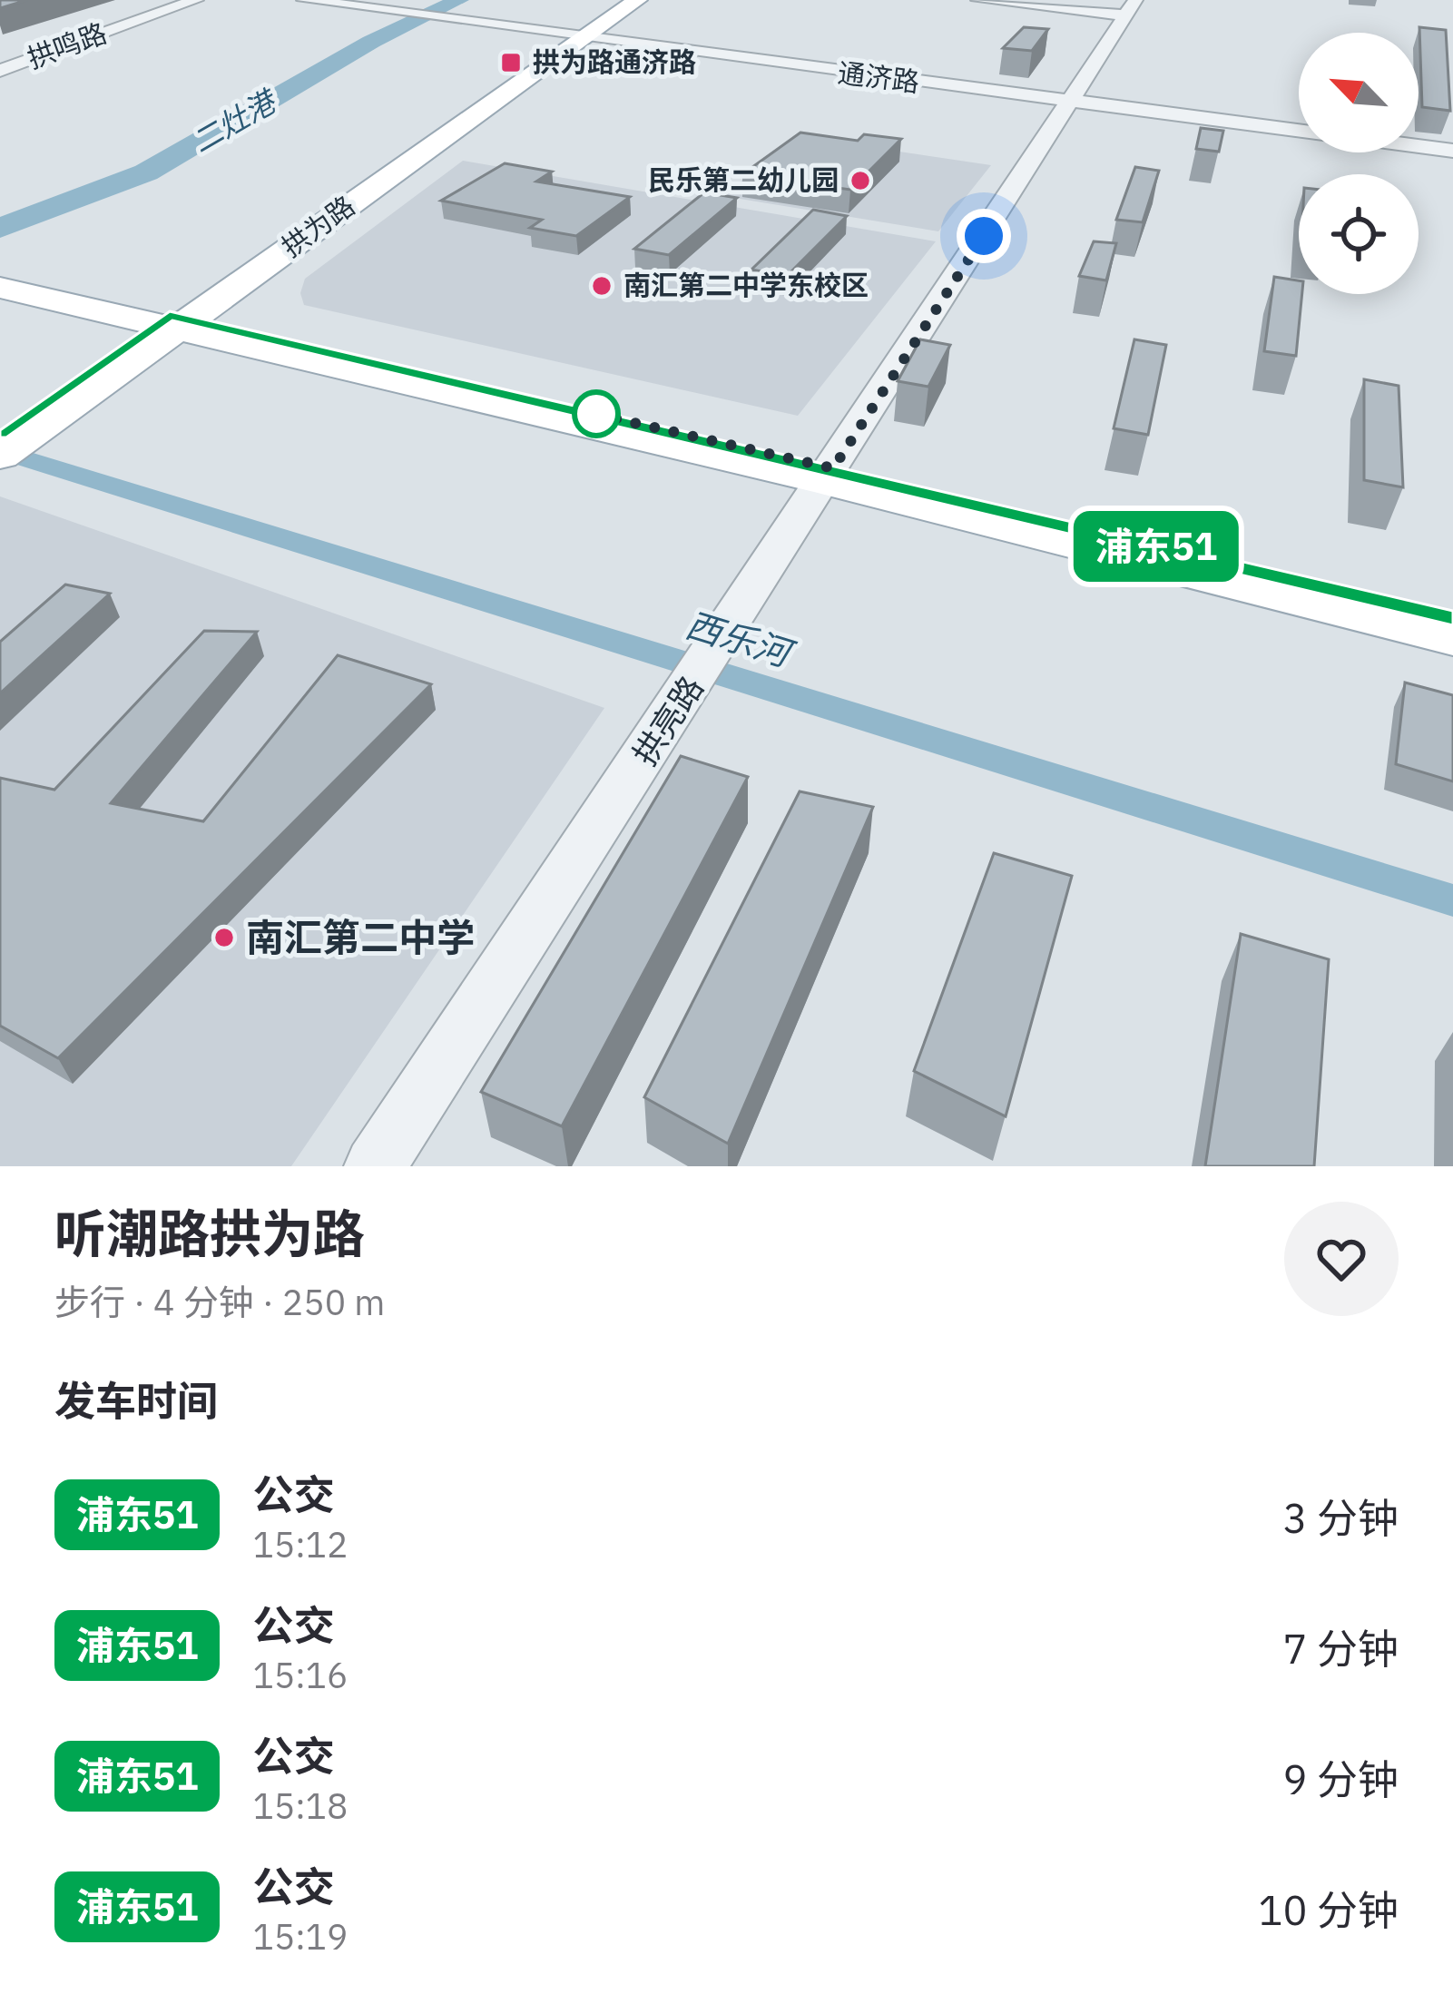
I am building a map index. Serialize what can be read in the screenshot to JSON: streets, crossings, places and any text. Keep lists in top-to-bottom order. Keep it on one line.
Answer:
{"streets":{"main road":["拱为路"],"street":["拱鸣路","通济路","拱亮路"]},"crossings":[["通济路","拱为路"],["通济路","拱亮路"]],"water":["二灶港","西乐河"],"places":{"transit":["拱为路通济路"],"other":["民乐第二幼儿园","南汇第二中学东校区","南汇第二中学"]},"lines":["bus line 浦东51"],"north":"top left","page":{"on_map":"浦东51","heading":[["听潮路拱为路","步行 · 4 分钟 · 250 m"],"发车时间"],"list":[{"mark":"浦东51","name":"公交","note":"15:12","value":"3 分钟"},{"mark":"浦东51","name":"公交","note":"15:16","value":"7 分钟"},{"mark":"浦东51","name":"公交","note":"15:18","value":"9 分钟"},{"mark":"浦东51","name":"公交","note":"15:19","value":"10 分钟"}]}}
